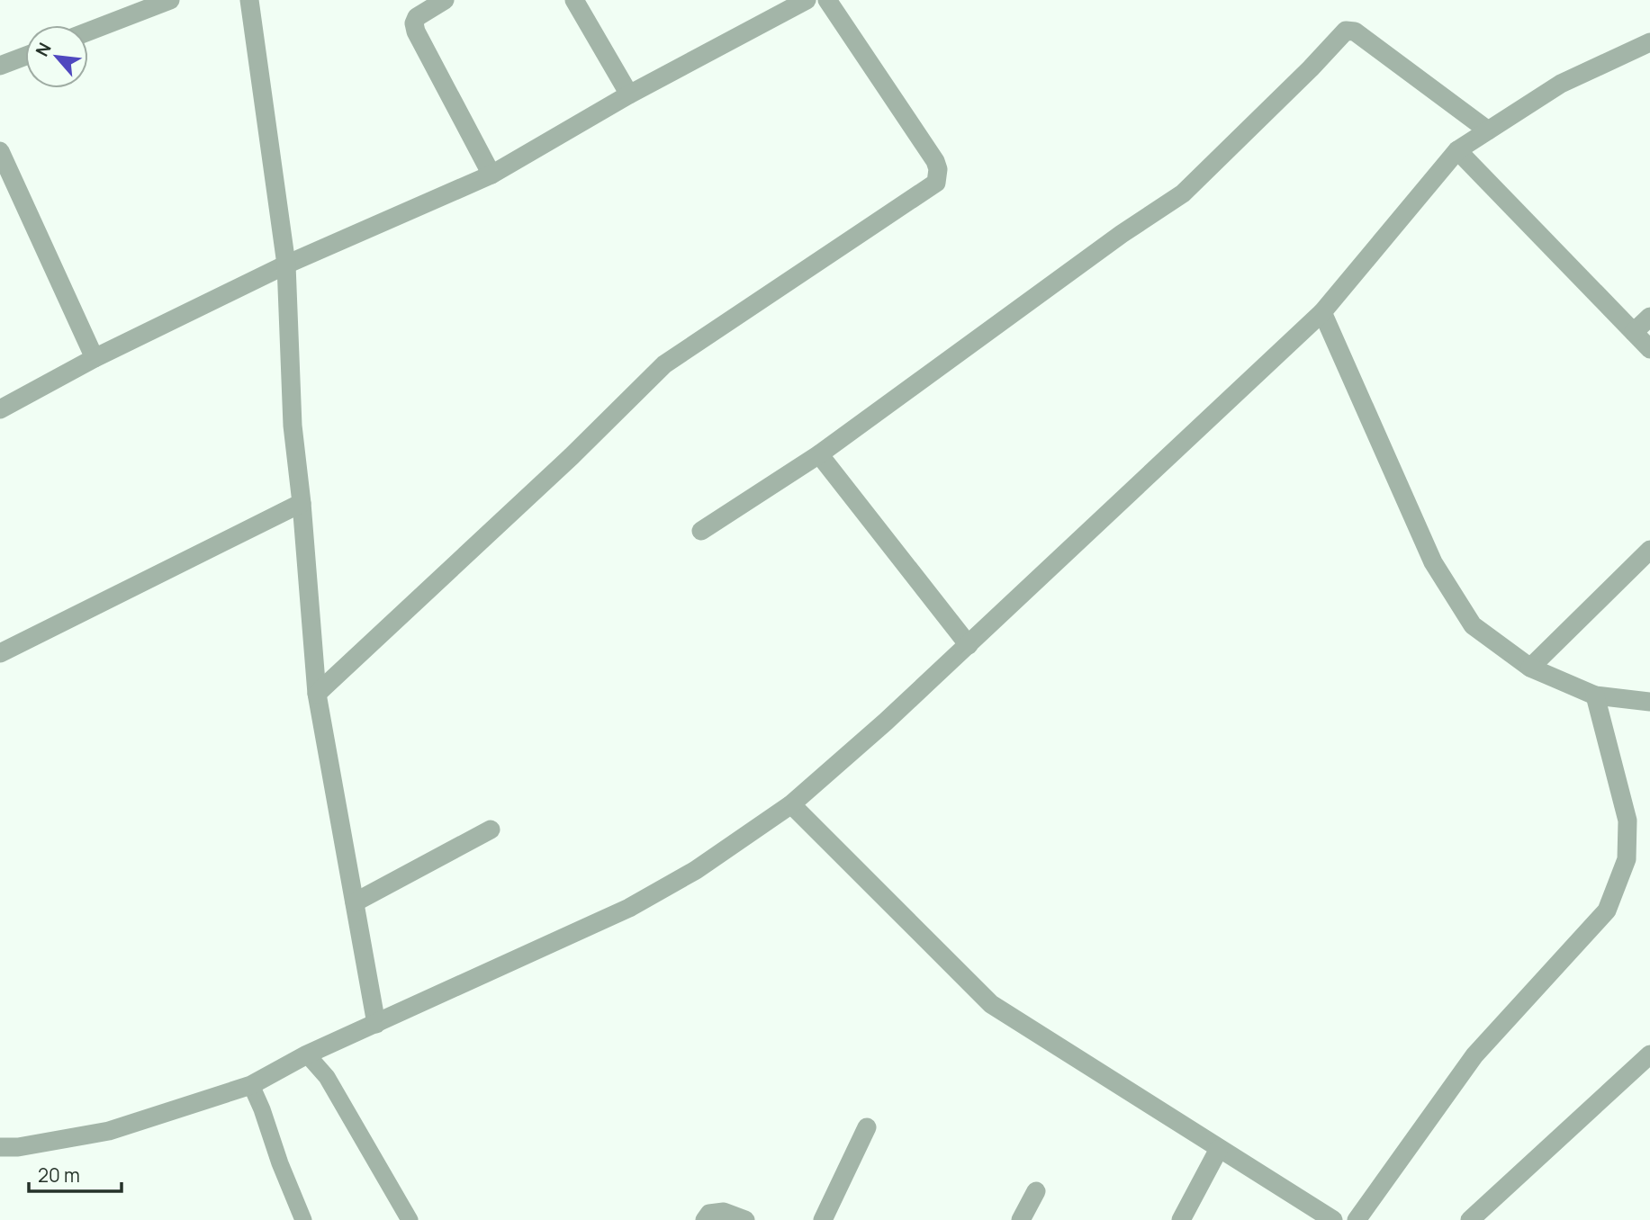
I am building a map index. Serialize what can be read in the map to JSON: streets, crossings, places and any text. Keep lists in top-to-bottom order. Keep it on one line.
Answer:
{"scale_bar":"20 m","north":"top left"}
